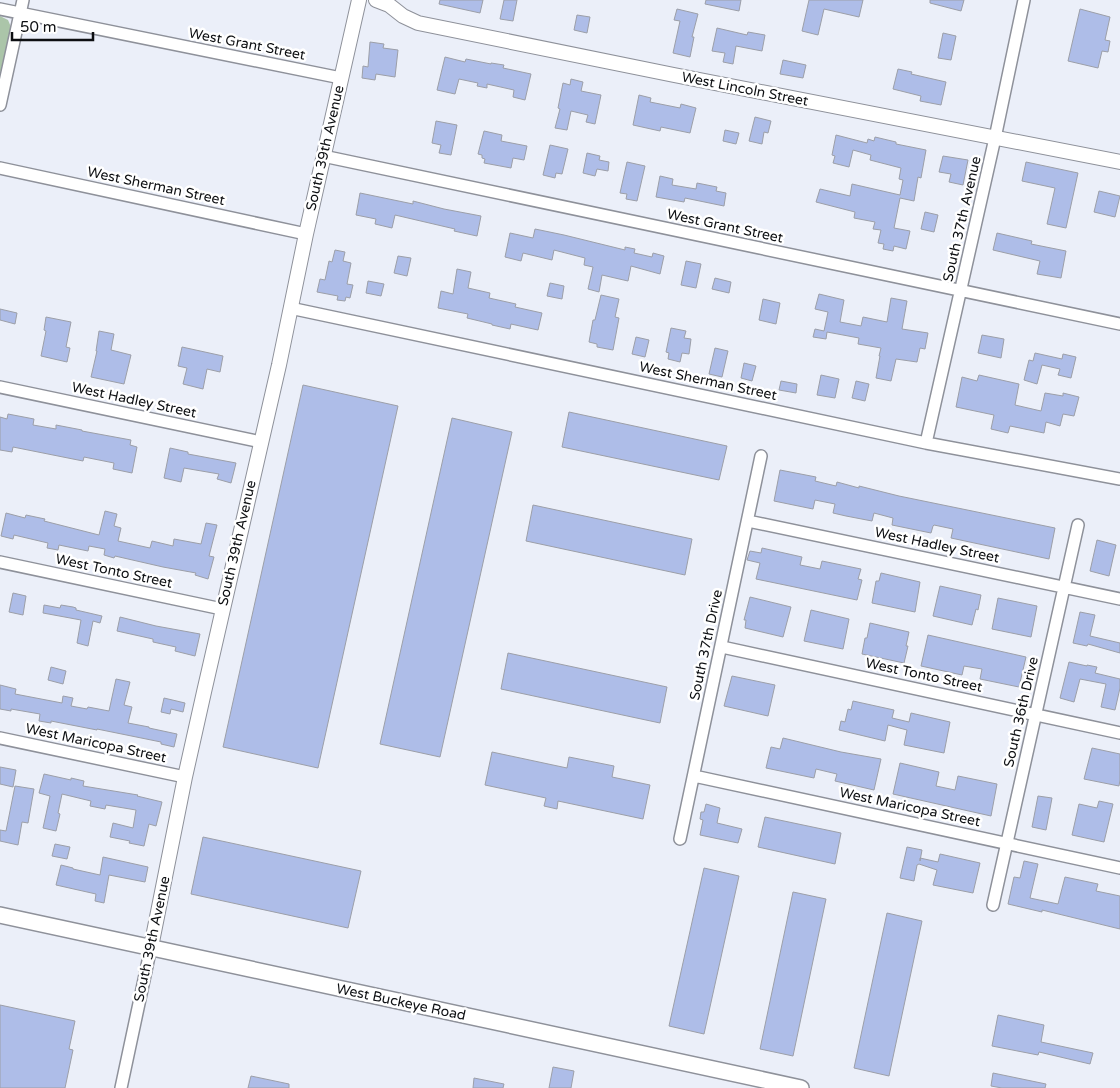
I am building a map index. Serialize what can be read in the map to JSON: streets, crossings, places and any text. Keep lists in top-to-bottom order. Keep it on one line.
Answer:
{"streets":{"main road":["West Buckeye Road"],"street":["West Grant Street","West Lincoln Street","South 39th Avenue","West Sherman Street","South 37th Avenue","West Hadley Street","West Tonto Street","South 37th Drive","South 36th Drive","West Maricopa Street"]},"crossings":[["West Grant Street","South 39th Avenue"],["West Grant Street","South 37th Avenue"],["West Lincoln Street","South 37th Avenue"],["South 39th Avenue","West Sherman Street"],["South 39th Avenue","West Hadley Street"],["South 39th Avenue","West Tonto Street"],["South 39th Avenue","West Maricopa Street"],["South 39th Avenue","West Buckeye Road"],["West Sherman Street","South 37th Avenue"],["West Hadley Street","South 37th Drive"],["West Hadley Street","South 36th Drive"],["West Tonto Street","South 37th Drive"],["West Tonto Street","South 36th Drive"],["South 37th Drive","West Maricopa Street"],["South 36th Drive","West Maricopa Street"]],"scale_bar":"50 m"}
